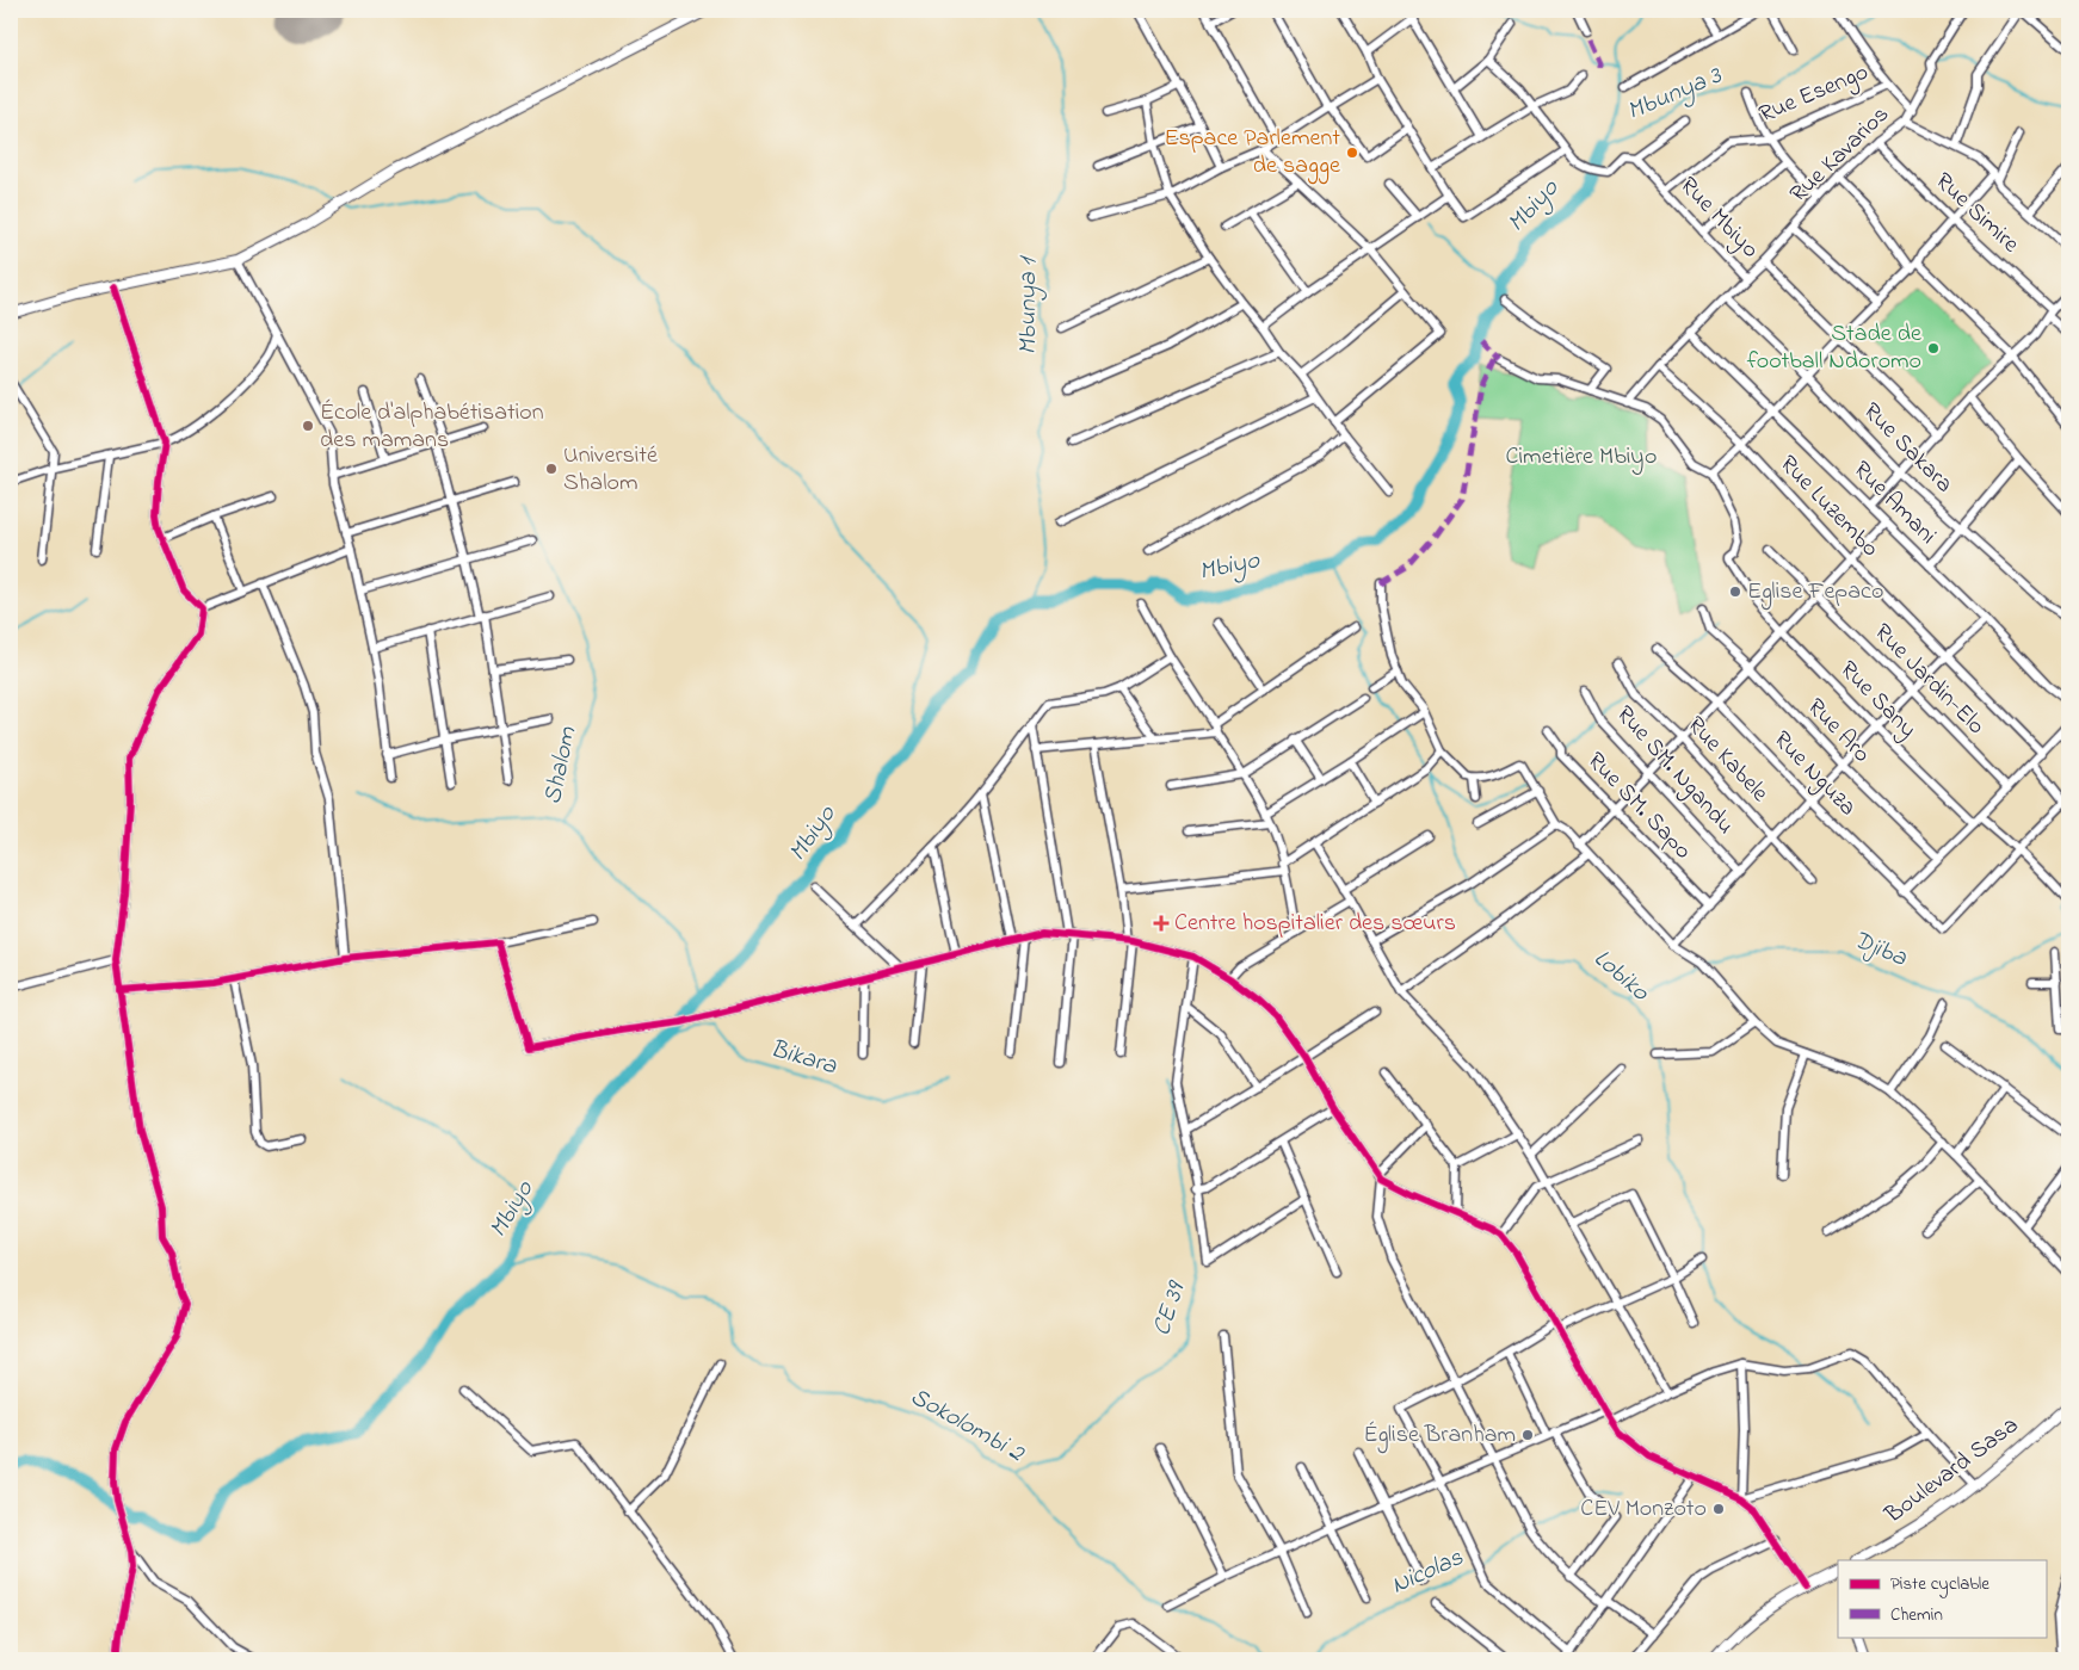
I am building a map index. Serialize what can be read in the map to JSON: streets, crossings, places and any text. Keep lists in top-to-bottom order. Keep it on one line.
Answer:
{"streets":{"street":["Rue Esengo","Rue Kavarios","Rue Simire","Rue Mbiyo","Rue Sakara","Rue Amani","Rue Luzembo","Rue Jardin-Elo","Rue Sany","Rue Aro","Rue Kabele","Rue SM. Ngandu","Rue Nguza","Rue SM. Sapo","Boulevard Sasa"]},"crossings":[["Rue Esengo","Rue Mbiyo"],["Rue Kavarios","Rue Simire"],["Rue Kavarios","Rue Mbiyo"],["Rue Sany","Rue Nguza"]],"water":["Mbunya 3","Mbiyo","Mbunya 1","Shalom","Djiba","Lobiko","Bikara","CE 39","Sokolombi 2","Nicolas"],"parks":["Cimetière Mbiyo"],"places":{"other":["Espace Parlement de sagge","Stade de football Ndoromo","École d'alphabétisation des mamans","Université Shalom","Eglise Fepaco","Église Branham","CEV Monzoto"],"health":["Centre hospitalier des sœurs"]},"legend":["Piste cyclable","Chemin"]}
